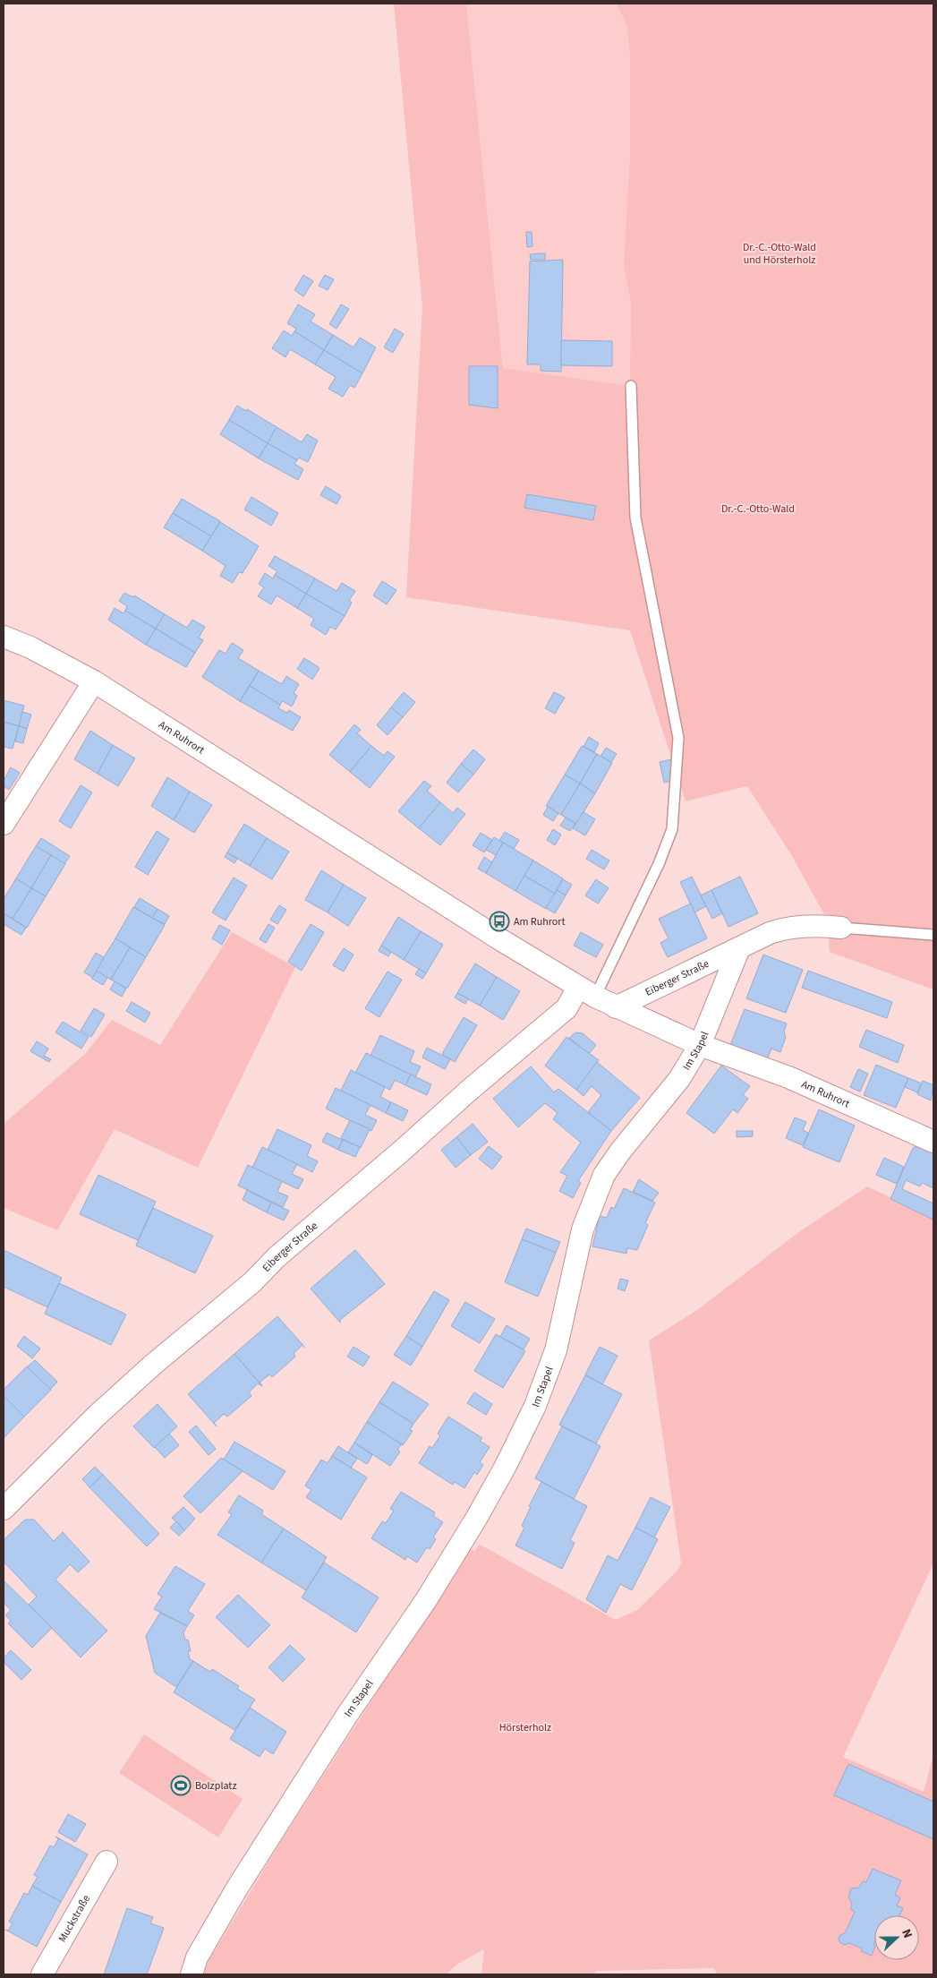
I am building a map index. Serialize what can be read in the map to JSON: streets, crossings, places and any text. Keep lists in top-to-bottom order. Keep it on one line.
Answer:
{"streets":{"street":["Am Ruhrort","Eiberger Straße","Im Stapel","Muckstraße"]},"crossings":[["Am Ruhrort","Eiberger Straße"],["Am Ruhrort","Im Stapel"],["Eiberger Straße","Im Stapel"]],"parks":["Dr.-C.-Otto-Wald und Hörsterholz","Dr.-C.-Otto-Wald","Hörsterholz"],"places":{"bus stop":["Am Ruhrort"],"sports":["Bolzplatz"]},"north":"right"}
